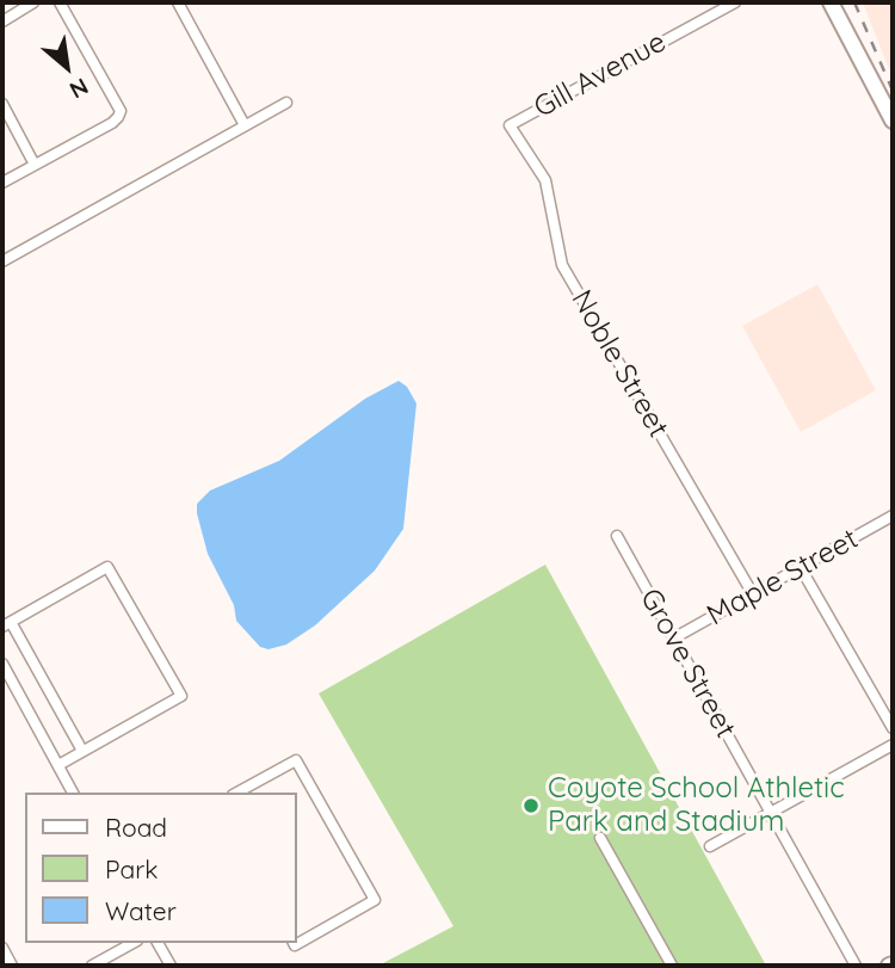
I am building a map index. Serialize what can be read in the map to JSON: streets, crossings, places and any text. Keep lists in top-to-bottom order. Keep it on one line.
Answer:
{"streets":{"street":["Gill Avenue","Noble Street","Maple Street","Grove Street"]},"crossings":[["Gill Avenue","Noble Street"],["Noble Street","Maple Street"],["Maple Street","Grove Street"]],"places":["Coyote School Athletic Park and Stadium"],"legend":["Road","Park","Water"],"north":"bottom right"}
